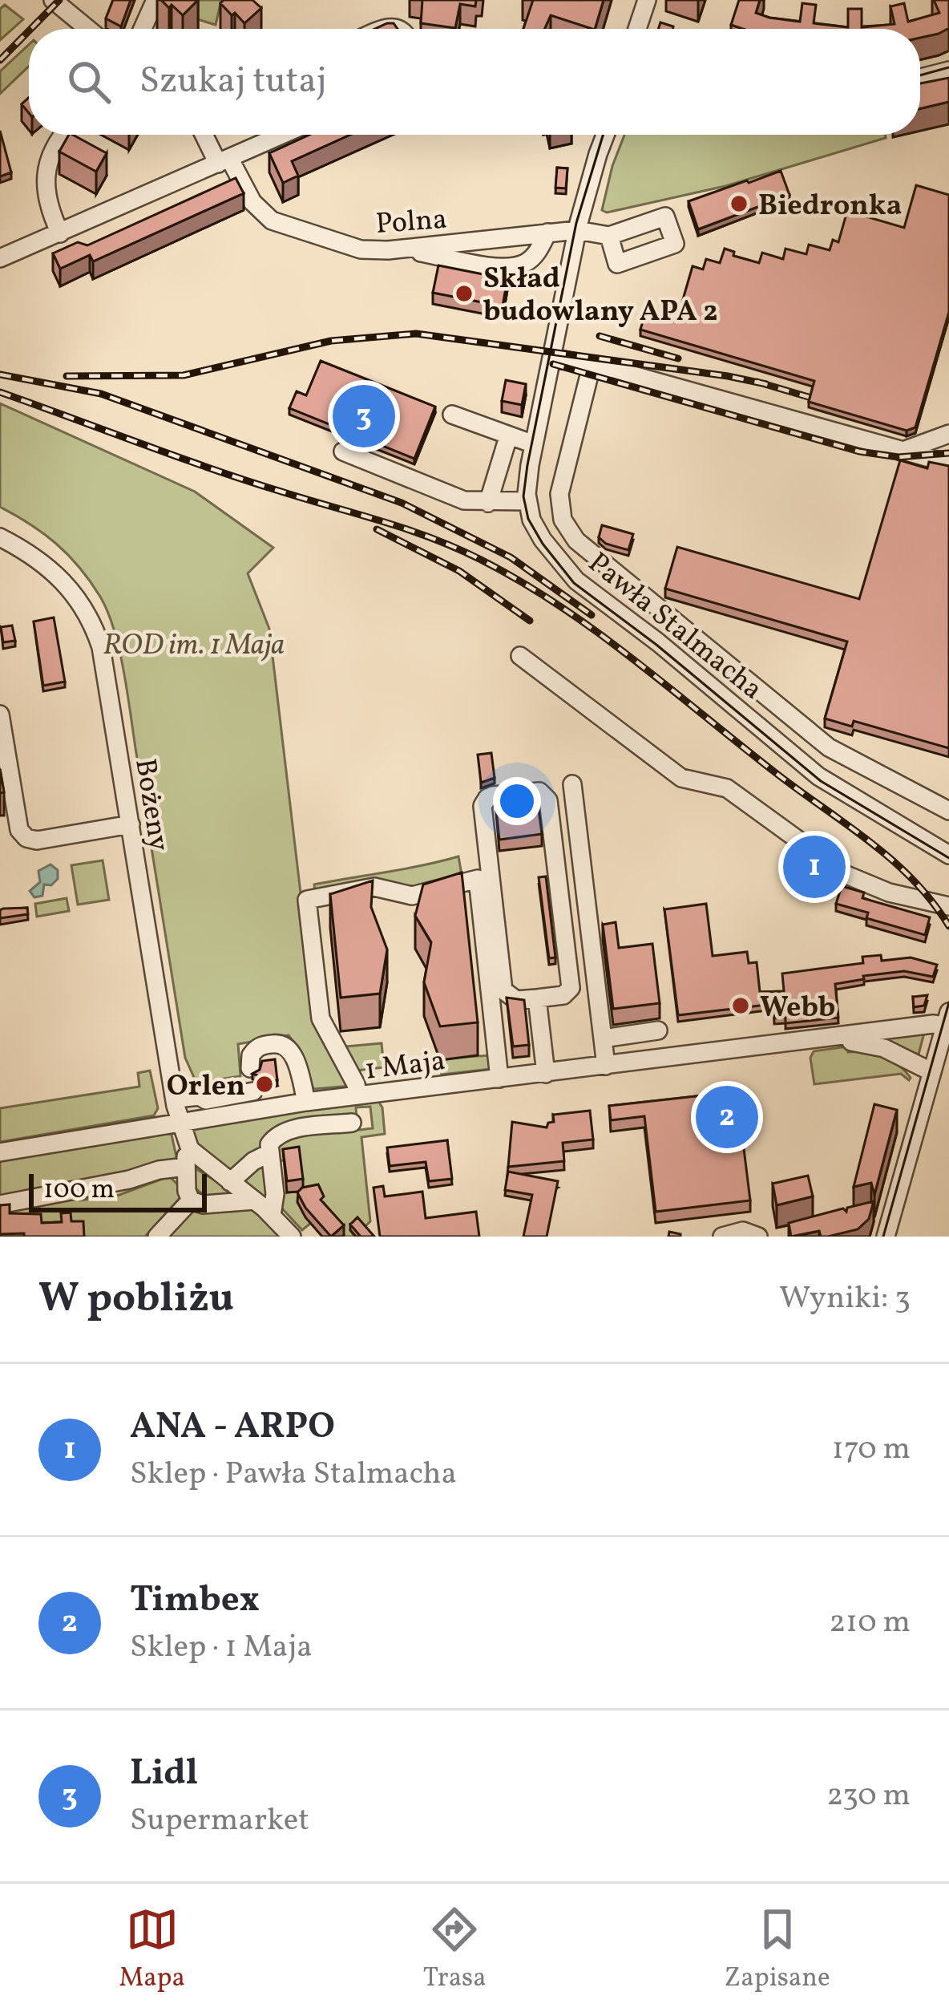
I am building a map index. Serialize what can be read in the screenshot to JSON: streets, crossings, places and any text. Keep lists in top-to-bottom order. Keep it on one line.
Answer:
{"streets":{"street":["Polna","Pawła Stalmacha","Bożeny","1 Maja"]},"crossings":[["Bożeny","1 Maja"]],"parks":["ROD im. 1 Maja"],"places":["Biedronka","Skład budowlany APA 2","Webb","Orlen"],"scale_bar":"100 m","page":{"search":"Szukaj tutaj","pins":["3","1","2"],"scale":"100 m","heading":["W pobliżu","Wyniki: 3"],"list":[{"mark":"1","name":"ANA - ARPO","note":"Sklep · Pawła Stalmacha","value":"170 m"},{"mark":"2","name":"Timbex","note":"Sklep · 1 Maja","value":"210 m"},{"mark":"3","name":"Lidl","note":"Supermarket","value":"230 m"}],"nav":["Mapa","Trasa","Zapisane"]}}
